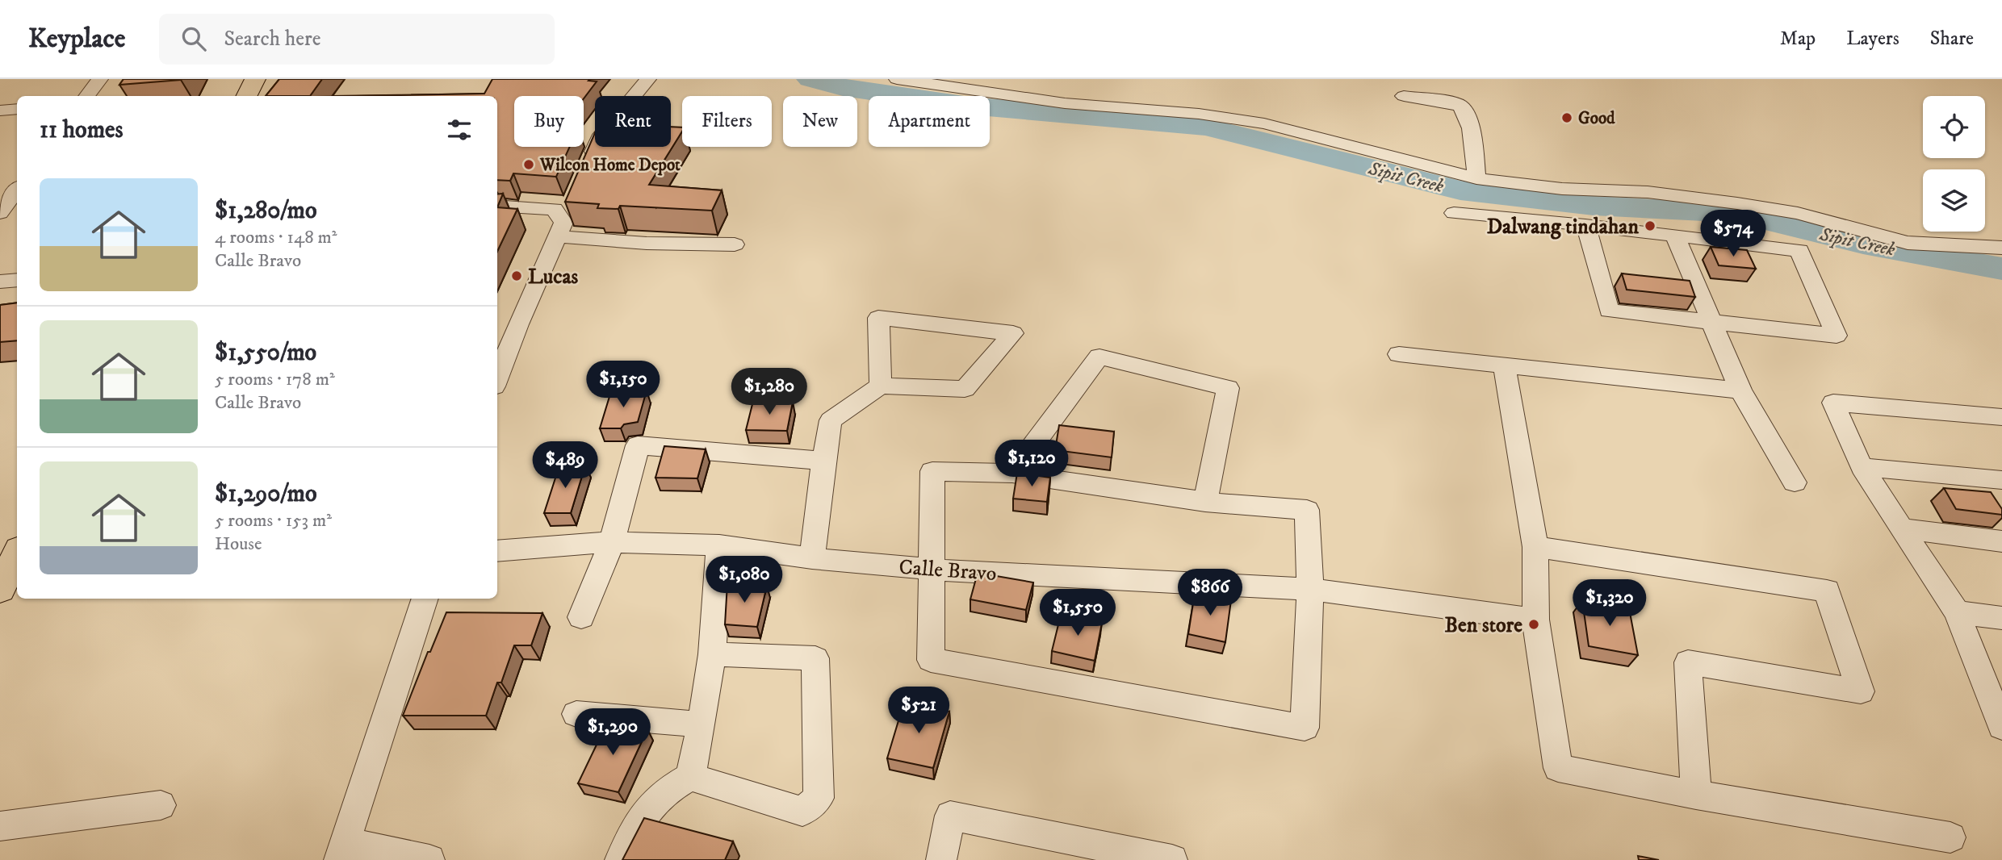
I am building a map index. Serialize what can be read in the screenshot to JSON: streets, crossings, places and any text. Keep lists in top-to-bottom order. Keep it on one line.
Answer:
{"streets":{"street":["Calle Bravo"]},"water":["Sipit Creek"],"places":["Good","Wilcon Home Depot","Dalwang tindahan","Lucas","Ben store"],"page":{"header":"Keyplace","search":"Search here","nav":["Map","Layers","Share"],"chip":["Buy","Rent","Filters","New","Apartment"],"heading":"11 homes","list":[{"name":"$1,280/mo","note":"4 rooms · 148 m² · Calle Bravo"},{"name":"$1,550/mo","note":"5 rooms · 178 m² · Calle Bravo"},{"name":"$1,290/mo","note":"5 rooms · 153 m² · House"}],"price":["$574","$1,150","$1,280","$1,120","$489","$1,080","$866","$1,320","$1,550","$521","$1,290"]}}
